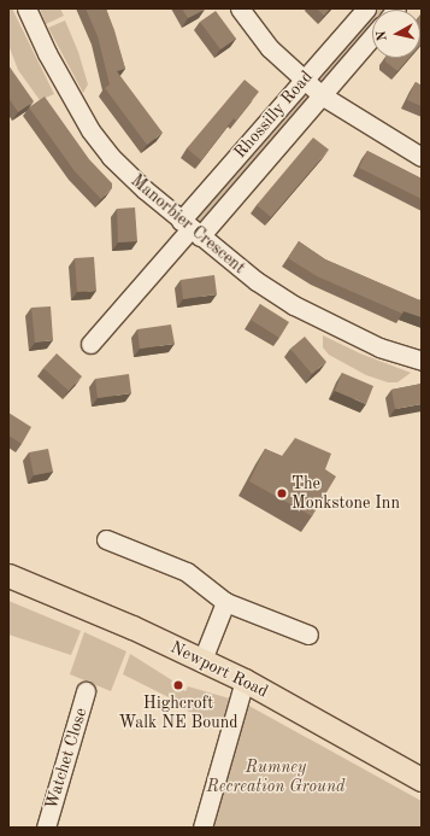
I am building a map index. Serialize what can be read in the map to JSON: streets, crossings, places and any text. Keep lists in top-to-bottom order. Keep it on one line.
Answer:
{"streets":{"main road":["Newport Road"],"street":["Rhossilly Road","Manorbier Crescent","Watchet Close"]},"crossings":[["Rhossilly Road","Manorbier Crescent"]],"parks":["Rumney Recreation Ground"],"places":["The Monkstone Inn","Highcroft Walk NE Bound"],"north":"left"}
